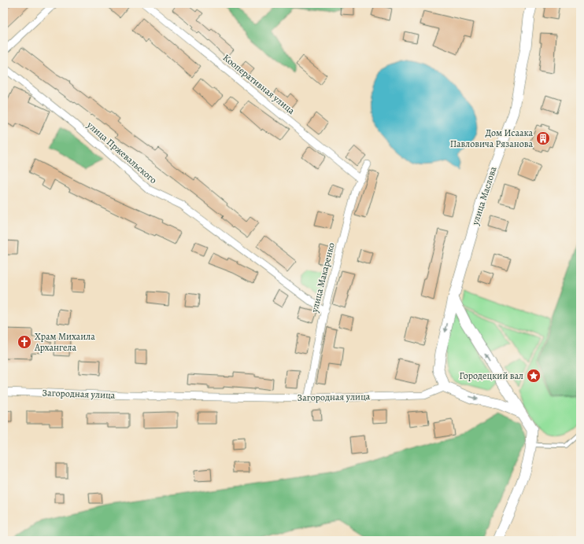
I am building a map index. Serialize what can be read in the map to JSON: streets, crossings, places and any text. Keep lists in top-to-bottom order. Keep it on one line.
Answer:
{"streets":{"street":["Кооперативная улица","улица Пржевальского","улица Маслова","улица Макаренко","Загородная улица"]},"crossings":[["Кооперативная улица","улица Макаренко"],["улица Пржевальского","улица Макаренко"],["улица Маслова","Загородная улица"],["улица Макаренко","Загородная улица"]],"places":{"building":["Дом Исаака Павловича Рязанова"],"church":["Храм Михаила Архангела"],"place":["Городецкий вал"]}}
